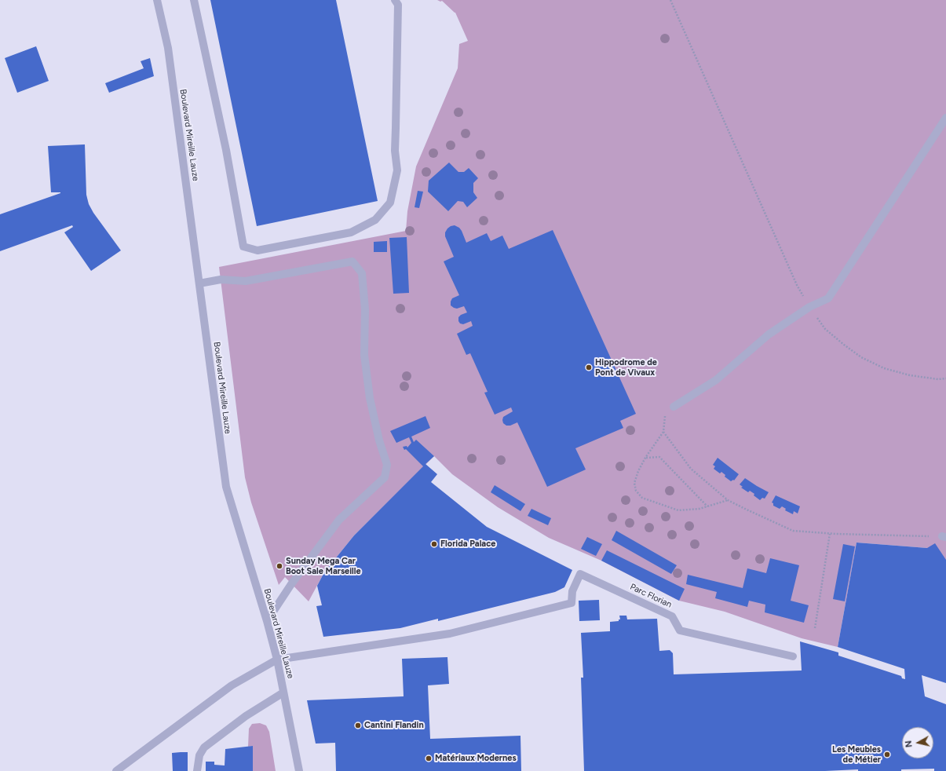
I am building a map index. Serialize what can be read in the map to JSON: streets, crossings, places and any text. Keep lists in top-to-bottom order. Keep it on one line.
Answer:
{"streets":{"street":["Boulevard Mireille Lauze","Parc Florian"]},"crossings":[["Boulevard Mireille Lauze","Parc Florian"]],"places":["Hippodrome de Pont de Vivaux","Florida Palace","Sunday Mega Car Boot Sale Marseille","Cantini Flandin","Les Meubles de Métier","Matériaux Modernes"],"north":"left"}
